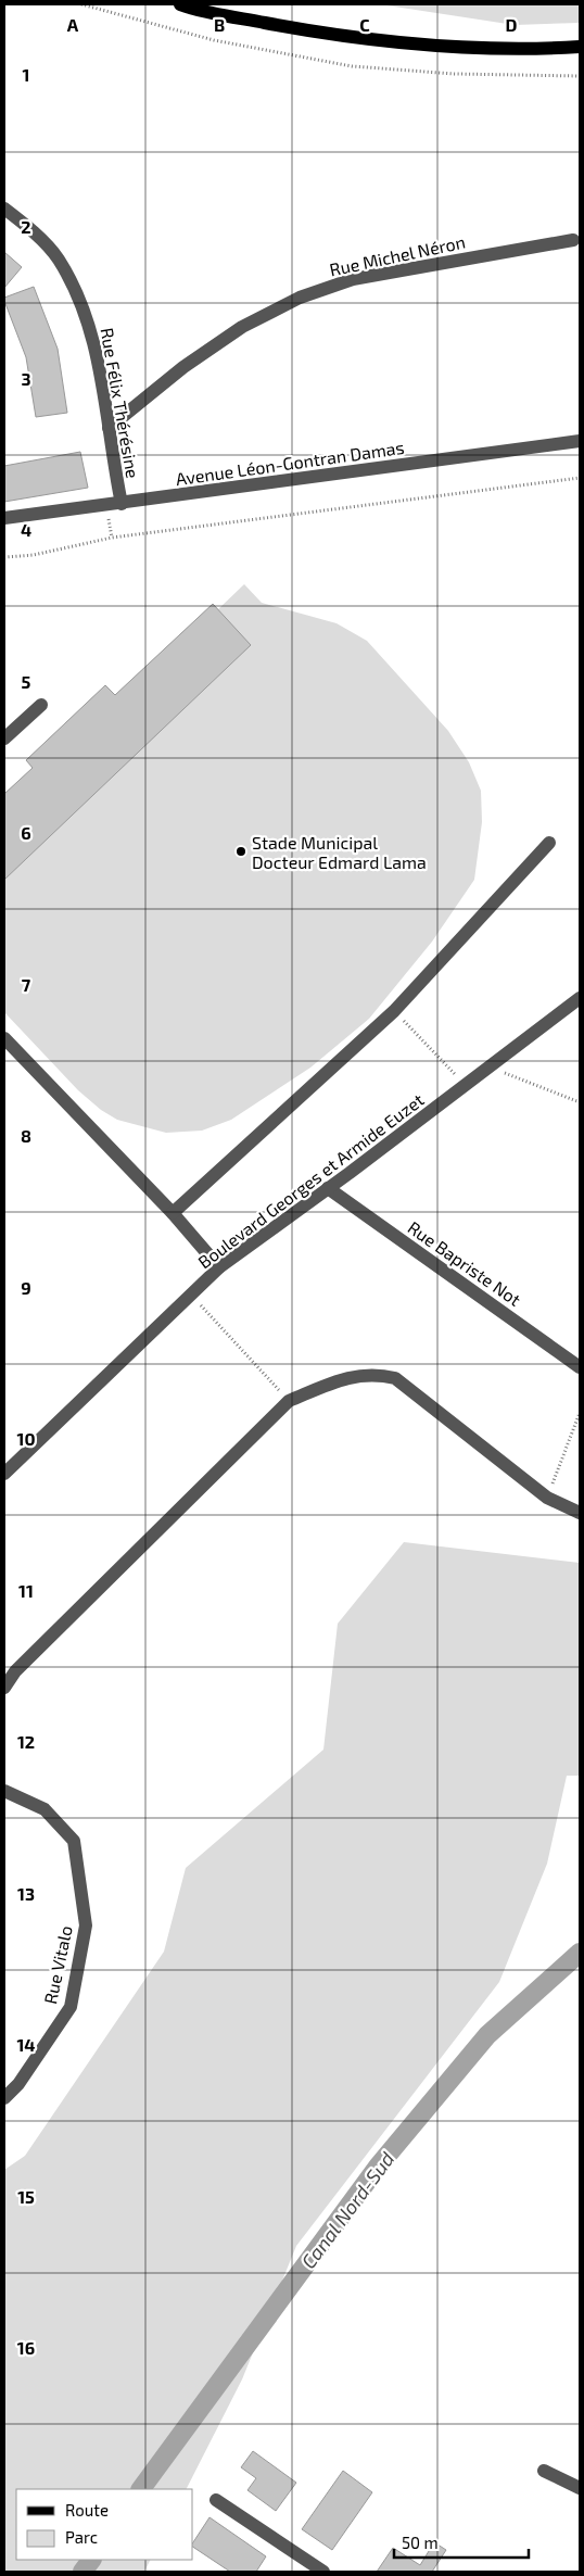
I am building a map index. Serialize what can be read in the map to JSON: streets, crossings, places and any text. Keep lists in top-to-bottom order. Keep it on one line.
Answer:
{"streets":{"street":["Rue Michel Néron","Rue Félix Thérésine","Avenue Léon-Gontran Damas","Boulevard Georges et Armide Euzet","Rue Bapriste Not","Rue Vitalo"]},"crossings":[["Rue Michel Néron","Rue Félix Thérésine"],["Rue Félix Thérésine","Avenue Léon-Gontran Damas"],["Boulevard Georges et Armide Euzet","Rue Bapriste Not"]],"water":["Canal Nord-Sud"],"places":["Stade Municipal Docteur Edmard Lama"],"legend":["Route","Parc"],"scale_bar":"50 m","grid":{"columns":["A","B","C","D"],"rows":["1","2","3","4","5","6","7","8","9","10","11","12","13","14","15","16"]}}
